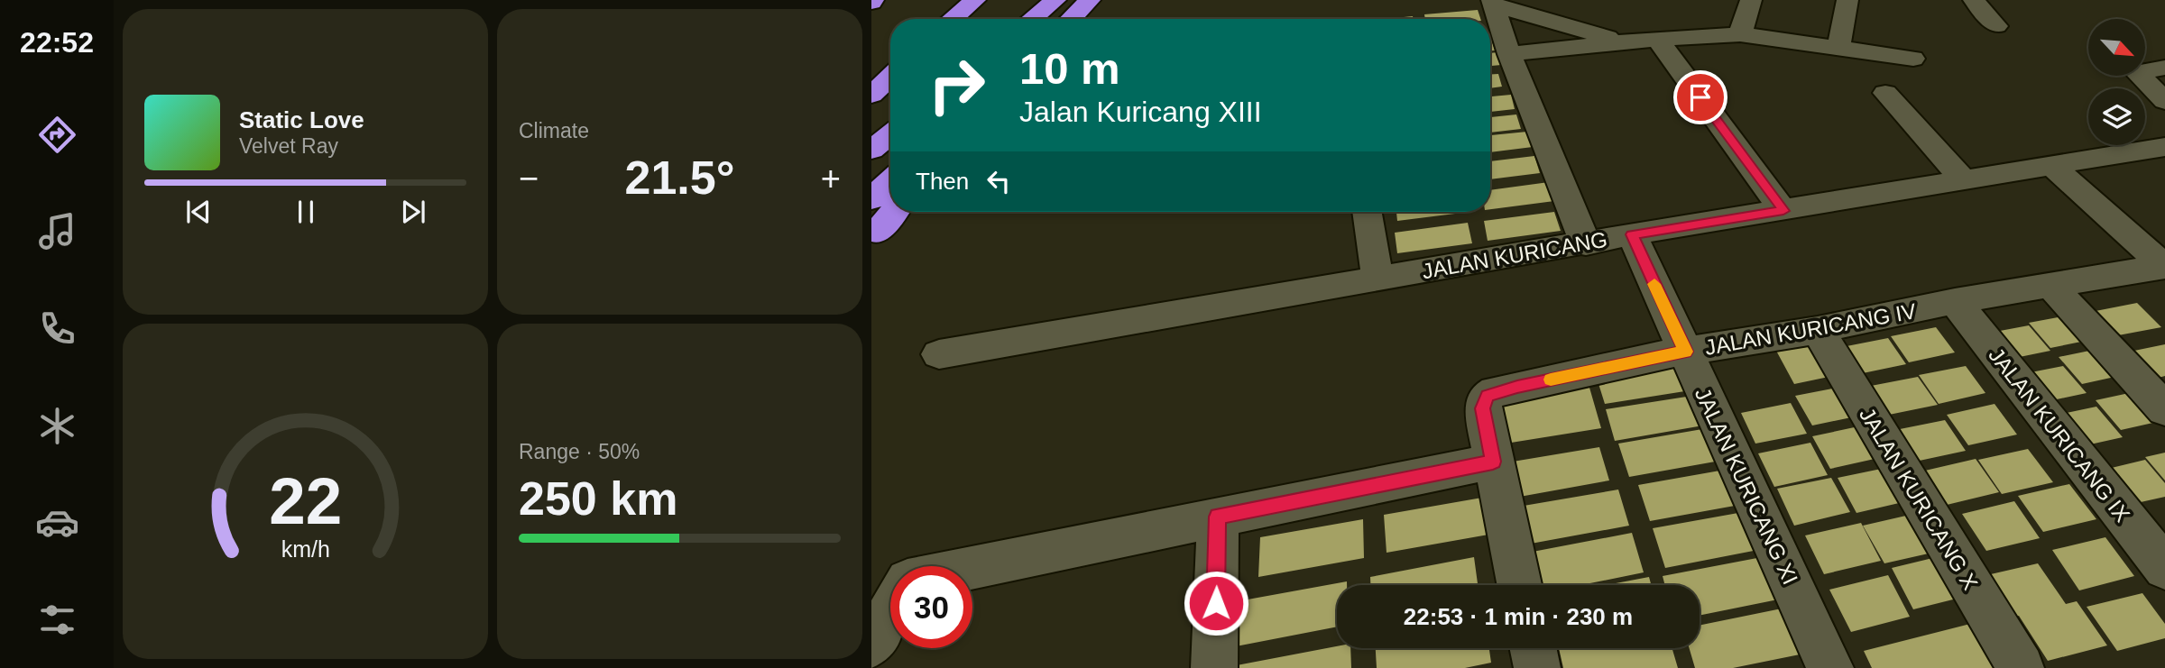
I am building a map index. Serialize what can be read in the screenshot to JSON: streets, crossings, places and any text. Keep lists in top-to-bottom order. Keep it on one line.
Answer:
{"streets":{"street":["JALAN KURICANG","JALAN KURICANG IV","JALAN KURICANG IX","JALAN KURICANG XI","JALAN KURICANG X"]},"crossings":[["JALAN KURICANG","JALAN KURICANG XI"],["JALAN KURICANG IV","JALAN KURICANG IX"],["JALAN KURICANG IV","JALAN KURICANG XI"],["JALAN KURICANG IV","JALAN KURICANG X"]],"north":"bottom right","page":{"tabs":"22:52","tile":["Climate",["Range · 50%","250 km"]],"turn":["10 m","Jalan Kuricang XIII"],"song":["Static Love","Velvet Ray"],"then":"Then","heat":["−","21.5°","+"],"limit":"30","trip":"22:53 · 1 min · 230 m","gauge":["22","km/h"]}}
